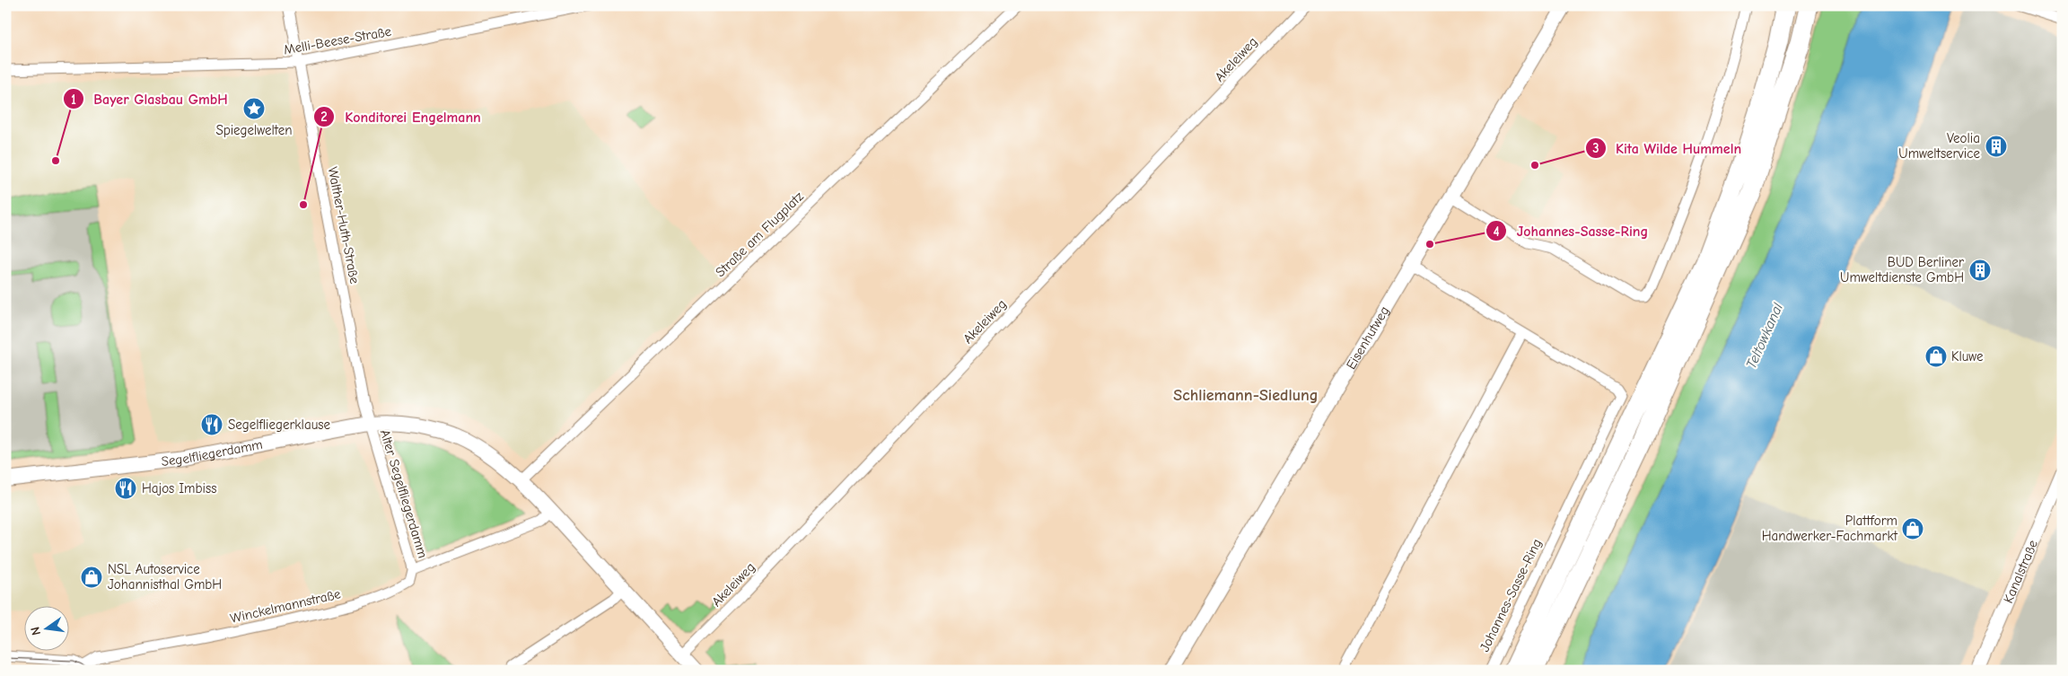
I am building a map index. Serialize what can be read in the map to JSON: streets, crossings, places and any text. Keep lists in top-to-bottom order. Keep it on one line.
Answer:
{"streets":{"main road":["Segelfliegerdamm"],"street":["Melli-Beese-Straße","Akeleiweg","Walther-Huth-Straße","Straße am Flugplatz","Eisenhutweg","Alter Segelfliegerdamm","Kanalstraße","Johannes-Sasse-Ring","Winckelmannstraße"]},"crossings":[["Melli-Beese-Straße","Walther-Huth-Straße"],["Akeleiweg","Segelfliegerdamm"],["Walther-Huth-Straße","Segelfliegerdamm"],["Walther-Huth-Straße","Alter Segelfliegerdamm"],["Straße am Flugplatz","Segelfliegerdamm"],["Eisenhutweg","Johannes-Sasse-Ring"],["Segelfliegerdamm","Alter Segelfliegerdamm"],["Alter Segelfliegerdamm","Winckelmannstraße"]],"districts":["Schliemann-Siedlung"],"water":["Teltowkanal"],"places":{"place":["Spiegelwelten"],"building":["Veolia Umweltservice","BUD Berliner Umweltdienste GmbH"],"other":["Bayer Glasbau GmbH","Kita Wilde Hummeln","Konditorei Engelmann","Johannes-Sasse-Ring"],"shop":["Kluwe","Plattform Handwerker-Fachmarkt","NSL Autoservice Johannisthal GmbH"],"restaurant":["Segelfliegerklause","Hajos Imbiss"]},"north":"left"}
